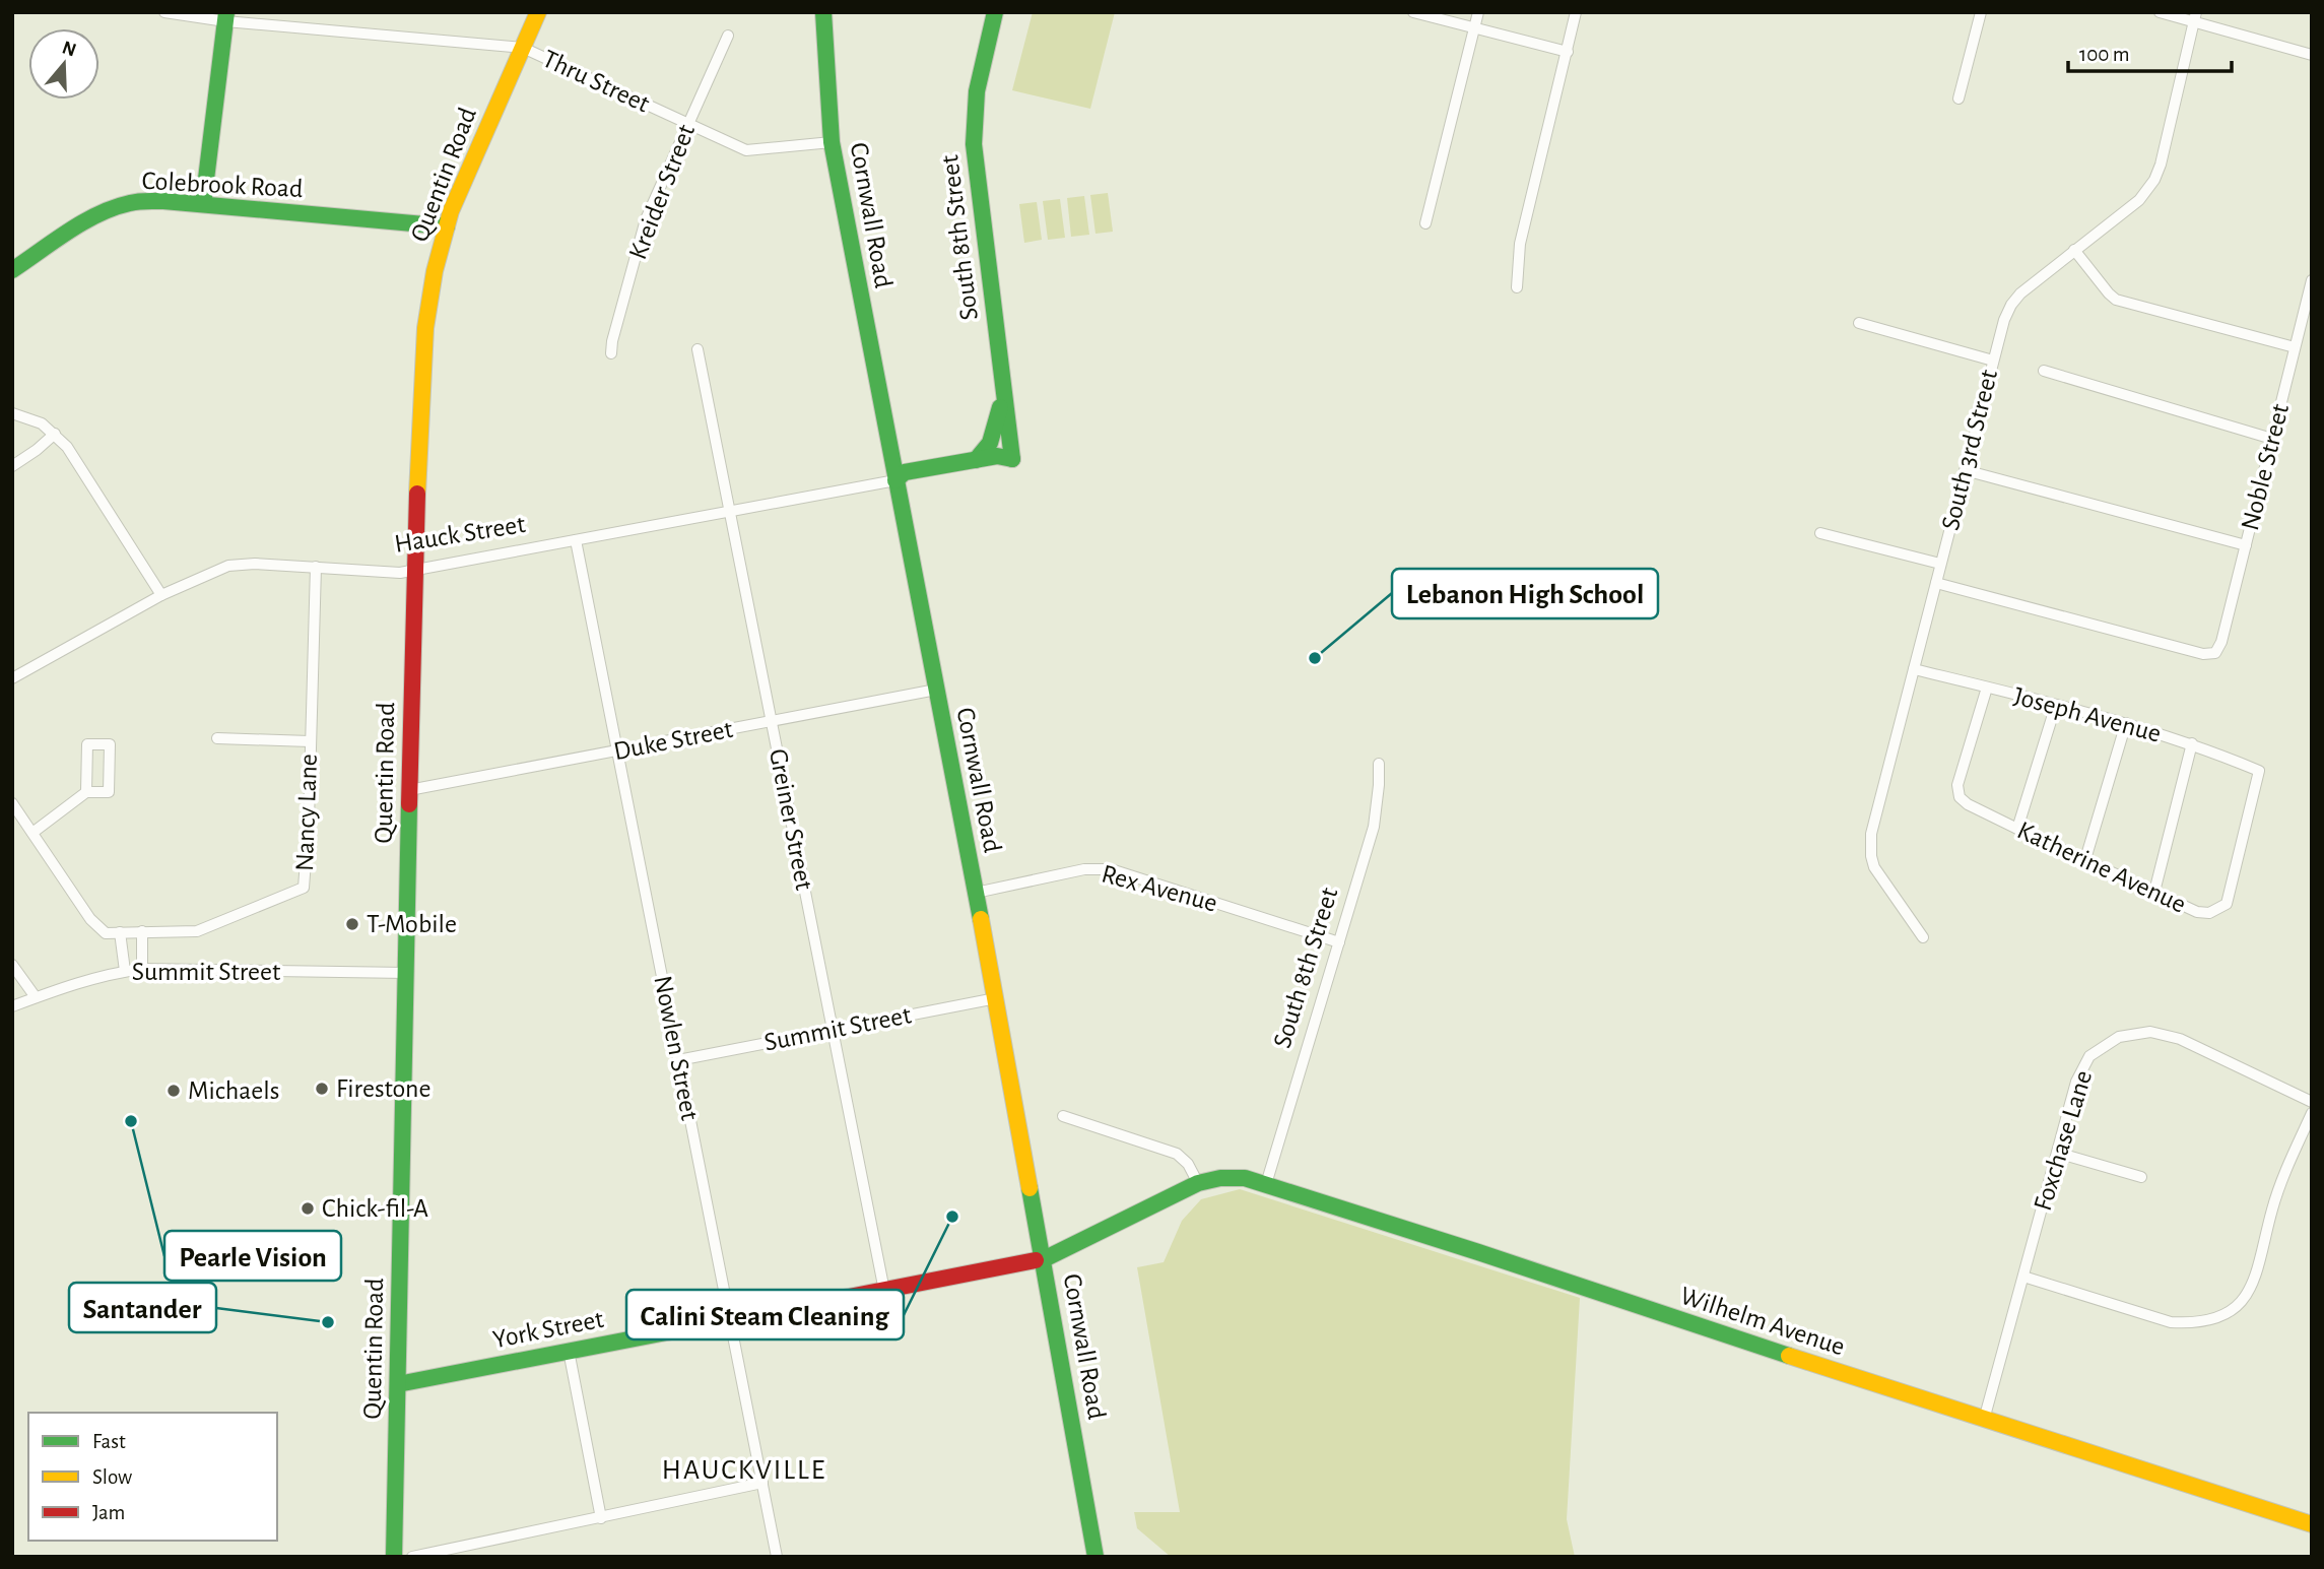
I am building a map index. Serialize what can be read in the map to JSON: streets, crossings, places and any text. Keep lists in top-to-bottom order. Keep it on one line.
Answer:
{"streets":{"main road":["Quentin Road","Colebrook Road","Cornwall Road","South 8th Street","Hauck Street","Wilhelm Avenue","York Street"],"street":["Thru Street","Kreider Street","South 3rd Street","Noble Street","Joseph Avenue","Duke Street","Nancy Lane","Greiner Street","Katherine Avenue","Rex Avenue","Summit Street","Nowlen Street","Foxchase Lane"]},"crossings":[["Thru Street","Quentin Road"],["Thru Street","Kreider Street"],["Thru Street","Cornwall Road"],["Quentin Road","Colebrook Road"],["Quentin Road","Hauck Street"],["Quentin Road","Duke Street"],["Quentin Road","Summit Street"],["Quentin Road","York Street"],["Cornwall Road","Hauck Street"],["Cornwall Road","Duke Street"],["Cornwall Road","Rex Avenue"],["Cornwall Road","Summit Street"],["Cornwall Road","Wilhelm Avenue"],["Cornwall Road","York Street"],["South 8th Street","Hauck Street"],["South 8th Street","Rex Avenue"],["South 8th Street","Wilhelm Avenue"],["South 3rd Street","Noble Street"],["South 3rd Street","Joseph Avenue"],["Hauck Street","Nancy Lane"],["Hauck Street","Greiner Street"],["Hauck Street","Nowlen Street"],["Joseph Avenue","Katherine Avenue"],["Duke Street","Greiner Street"],["Duke Street","Nowlen Street"],["Greiner Street","Summit Street"],["Greiner Street","York Street"],["Summit Street","Nowlen Street"],["Nowlen Street","York Street"],["Foxchase Lane","Wilhelm Avenue"],["Wilhelm Avenue","York Street"]],"districts":["HAUCKVILLE"],"places":["Lebanon High School","T-Mobile","Firestone","Michaels","Pearle Vision","Chick-fil-A","Calini Steam Cleaning","Santander"],"legend":["Fast","Slow","Jam"],"scale_bar":"100 m","north":"top"}
